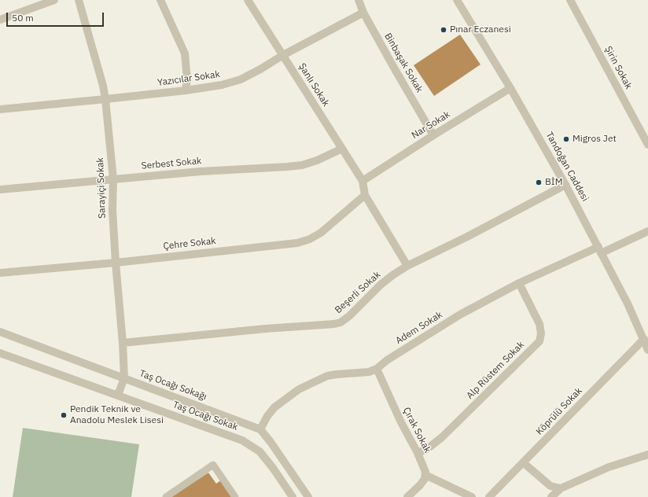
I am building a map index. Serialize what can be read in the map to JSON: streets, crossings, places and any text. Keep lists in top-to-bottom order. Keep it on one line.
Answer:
{"streets":{"street":["Binbaşak Sokak","Şirin Sokak","Yazıcılar Sokak","Şanlı Sokak","Nar Sokak","Serbest Sokak","Tandoğan Caddesi","Sarayiçi Sokak","Çehre Sokak","Beşerli Sokak","Adem Sokak","Alp Rüstem Sokak","Taş Ocağı Sokağı","Köprülü Sokak","Taş Ocağı Sokak","Çırak Sokak"]},"crossings":[["Binbaşak Sokak","Yazıcılar Sokak"],["Binbaşak Sokak","Nar Sokak"],["Yazıcılar Sokak","Şanlı Sokak"],["Yazıcılar Sokak","Sarayiçi Sokak"],["Şanlı Sokak","Nar Sokak"],["Şanlı Sokak","Serbest Sokak"],["Nar Sokak","Tandoğan Caddesi"],["Serbest Sokak","Sarayiçi Sokak"],["Tandoğan Caddesi","Beşerli Sokak"],["Tandoğan Caddesi","Adem Sokak"],["Tandoğan Caddesi","Köprülü Sokak"],["Sarayiçi Sokak","Çehre Sokak"],["Sarayiçi Sokak","Beşerli Sokak"],["Sarayiçi Sokak","Taş Ocağı Sokağı"],["Adem Sokak","Alp Rüstem Sokak"],["Adem Sokak","Taş Ocağı Sokağı"],["Adem Sokak","Çırak Sokak"],["Alp Rüstem Sokak","Çırak Sokak"]],"places":["Pınar Eczanesi","Migros Jet","BİM","Pendik Teknik ve Anadolu Meslek Lisesi"],"scale_bar":"50 m"}
